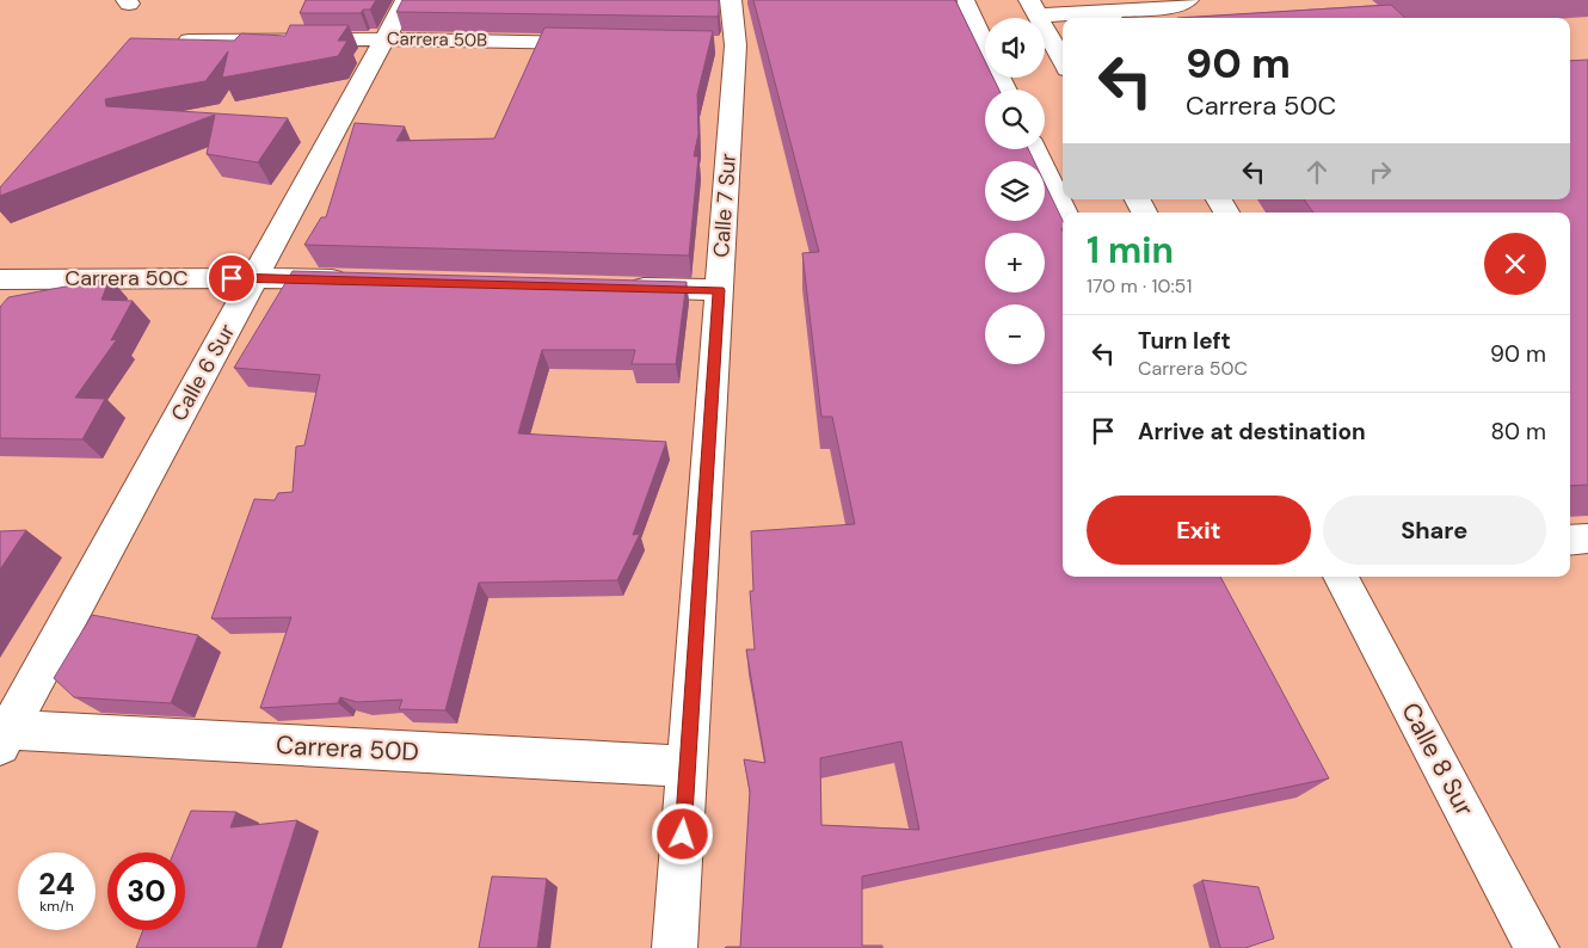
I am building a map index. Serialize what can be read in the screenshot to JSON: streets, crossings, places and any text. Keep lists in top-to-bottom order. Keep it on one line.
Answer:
{"streets":{"street":["Carrera 50B","Calle 7 Sur","Carrera 50C","Calle 6 Sur","Carrera 50D","Calle 8 Sur"]},"crossings":[["Carrera 50B","Calle 6 Sur"],["Calle 7 Sur","Carrera 50D"],["Carrera 50C","Calle 6 Sur"],["Calle 6 Sur","Carrera 50D"]],"page":{"map_buttons":["+","−"],"turn":["90 m","Carrera 50C"],"heading":["1 min","170 m · 10:51"],"list":[{"name":"Turn left","note":"Carrera 50C","value":"90 m"},{"name":"Arrive at destination","value":"80 m"}],"buttons":["Exit","Share"],"speed":"24 km/h","limit":"30"}}
